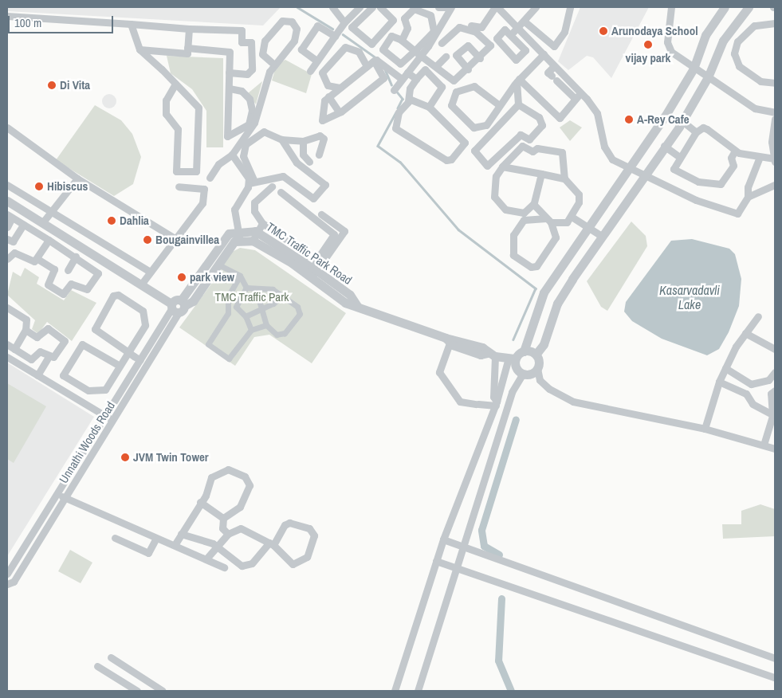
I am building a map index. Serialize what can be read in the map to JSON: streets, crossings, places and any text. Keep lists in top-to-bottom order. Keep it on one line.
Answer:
{"streets":{"street":["TMC Traffic Park Road","Unnathi Woods Road"]},"water":["Kasarvadavli Lake"],"parks":["TMC Traffic Park"],"places":["Arunodaya School","vijay park","Di Vita","A-Rey Cafe","Hibiscus","Dahlia","Bougainvillea","park view","JVM Twin Tower"],"scale_bar":"100 m"}
